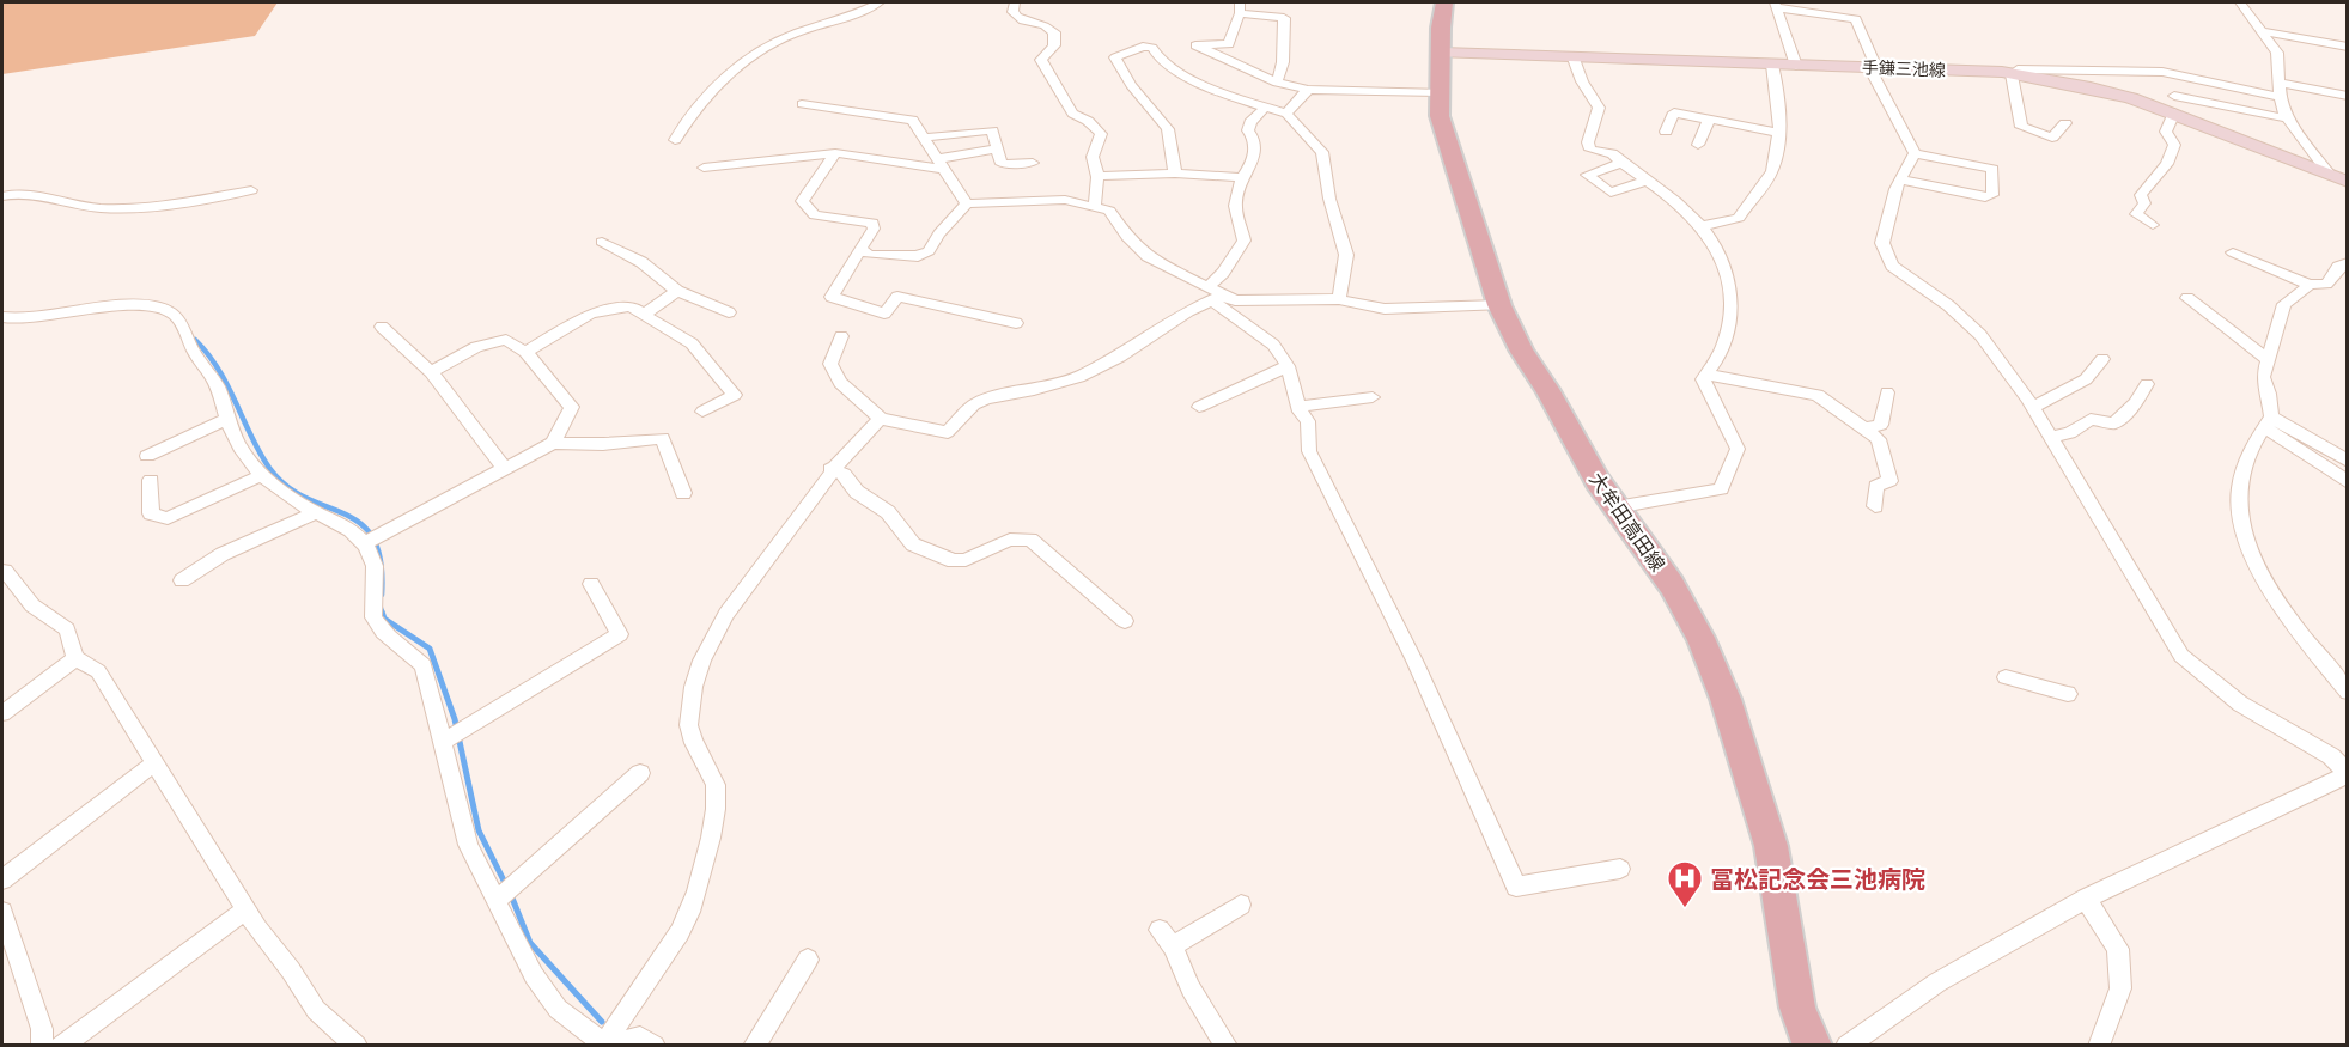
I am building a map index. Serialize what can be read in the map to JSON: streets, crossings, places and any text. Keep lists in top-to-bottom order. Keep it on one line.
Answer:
{"streets":{"main road":["手鎌三池線","大牟田高田線"]},"crossings":[["手鎌三池線","大牟田高田線"]],"places":{"hospital":["冨松記念会三池病院"]}}
